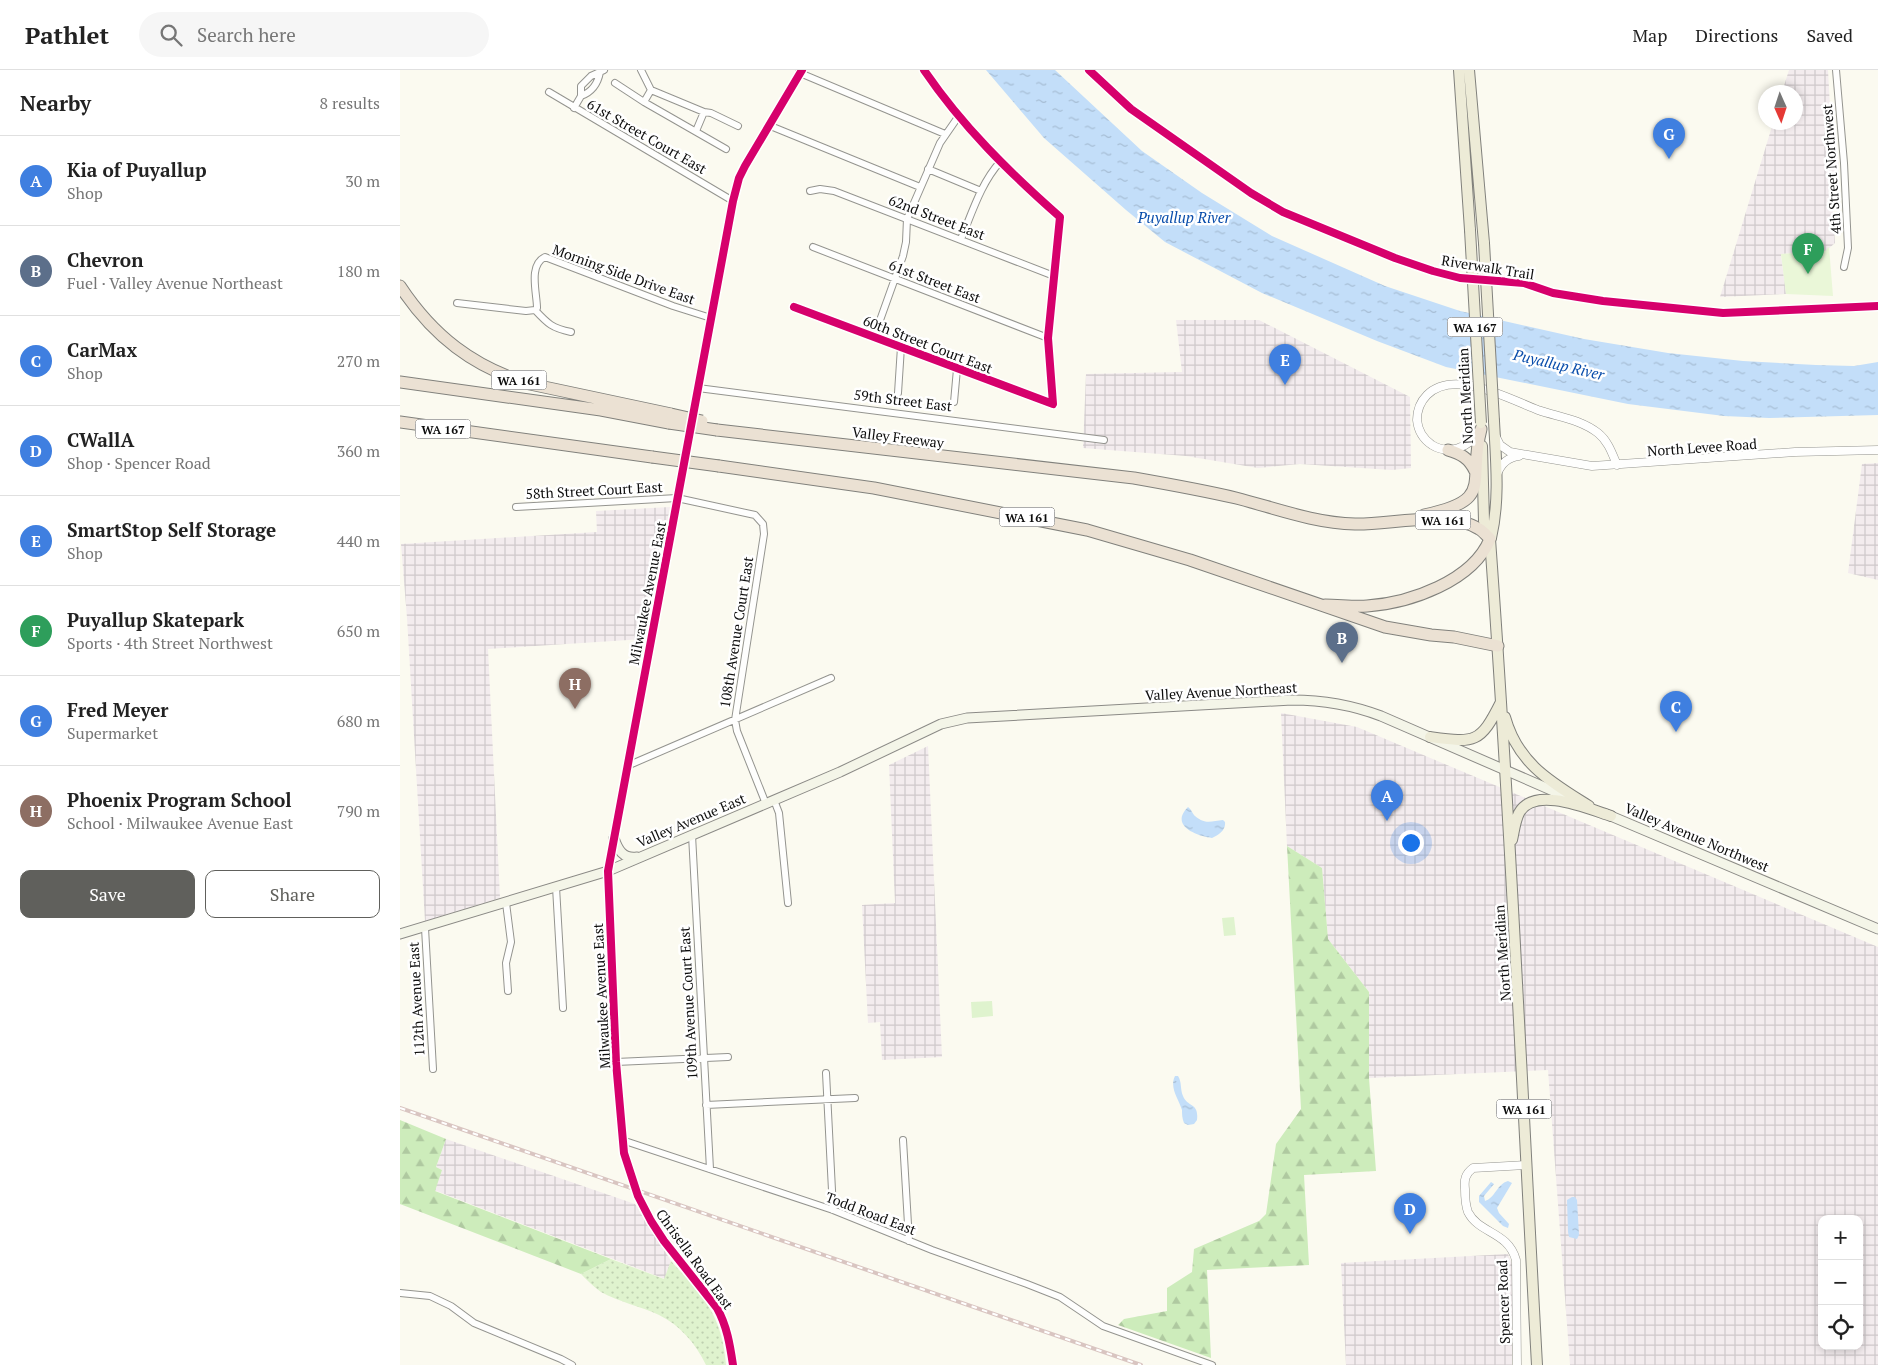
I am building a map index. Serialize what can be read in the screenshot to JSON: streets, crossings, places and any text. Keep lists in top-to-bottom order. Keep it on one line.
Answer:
{"streets":{"highway":["WA 167","WA 161","Valley Freeway"],"main road":["North Meridian","Valley Avenue Northeast","Valley Avenue East","Valley Avenue Northwest"],"street":["61st Street Court East","4th Street Northwest","62nd Street East","Morning Side Drive East","61st Street East","60th Street Court East","59th Street East","North Levee Road","58th Street Court East","Milwaukee Avenue East","108th Avenue Court East","112th Avenue East","109th Avenue Court East","Todd Road East","Chrisella Road East","Spencer Road"],"cycle path":["Riverwalk Trail"]},"crossings":[["61st Street Court East","Milwaukee Avenue East"],["Morning Side Drive East","Milwaukee Avenue East"],["61st Street East","60th Street Court East"],["WA 167","WA 161"],["WA 167","North Meridian"],["WA 167","Valley Freeway"],["WA 161","North Meridian"],["WA 161","Valley Freeway"],["North Meridian","North Levee Road"],["North Meridian","Valley Avenue Northeast"],["North Meridian","Valley Avenue Northwest"],["North Meridian","Spencer Road"],["59th Street East","Milwaukee Avenue East"],["58th Street Court East","Milwaukee Avenue East"],["58th Street Court East","108th Avenue Court East"],["Milwaukee Avenue East","Valley Avenue East"],["Milwaukee Avenue East","Todd Road East"],["Milwaukee Avenue East","Chrisella Road East"],["108th Avenue Court East","Valley Avenue East"],["Valley Avenue Northeast","Valley Avenue East"],["Valley Avenue Northeast","Valley Avenue Northwest"],["Valley Avenue East","112th Avenue East"],["Valley Avenue East","109th Avenue Court East"],["109th Avenue Court East","Todd Road East"],["Todd Road East","Chrisella Road East"]],"water":["Puyallup River"],"north":"bottom","page":{"header":"Pathlet","search":"Search here","nav":["Map","Directions","Saved"],"heading":["Nearby","8 results"],"pins":["G","F","E","B","H","C","A","D"],"list":[{"mark":"A","name":"Kia of Puyallup","note":"Shop","value":"30 m"},{"mark":"B","name":"Chevron","note":"Fuel · Valley Avenue Northeast","value":"180 m"},{"mark":"C","name":"CarMax","note":"Shop","value":"270 m"},{"mark":"D","name":"CWallA","note":"Shop · Spencer Road","value":"360 m"},{"mark":"E","name":"SmartStop Self Storage","note":"Shop","value":"440 m"},{"mark":"F","name":"Puyallup Skatepark","note":"Sports · 4th Street Northwest","value":"650 m"},{"mark":"G","name":"Fred Meyer","note":"Supermarket","value":"680 m"},{"mark":"H","name":"Phoenix Program School","note":"School · Milwaukee Avenue East","value":"790 m"}],"buttons":["Save","Share"],"map_buttons":["+","−"]}}
